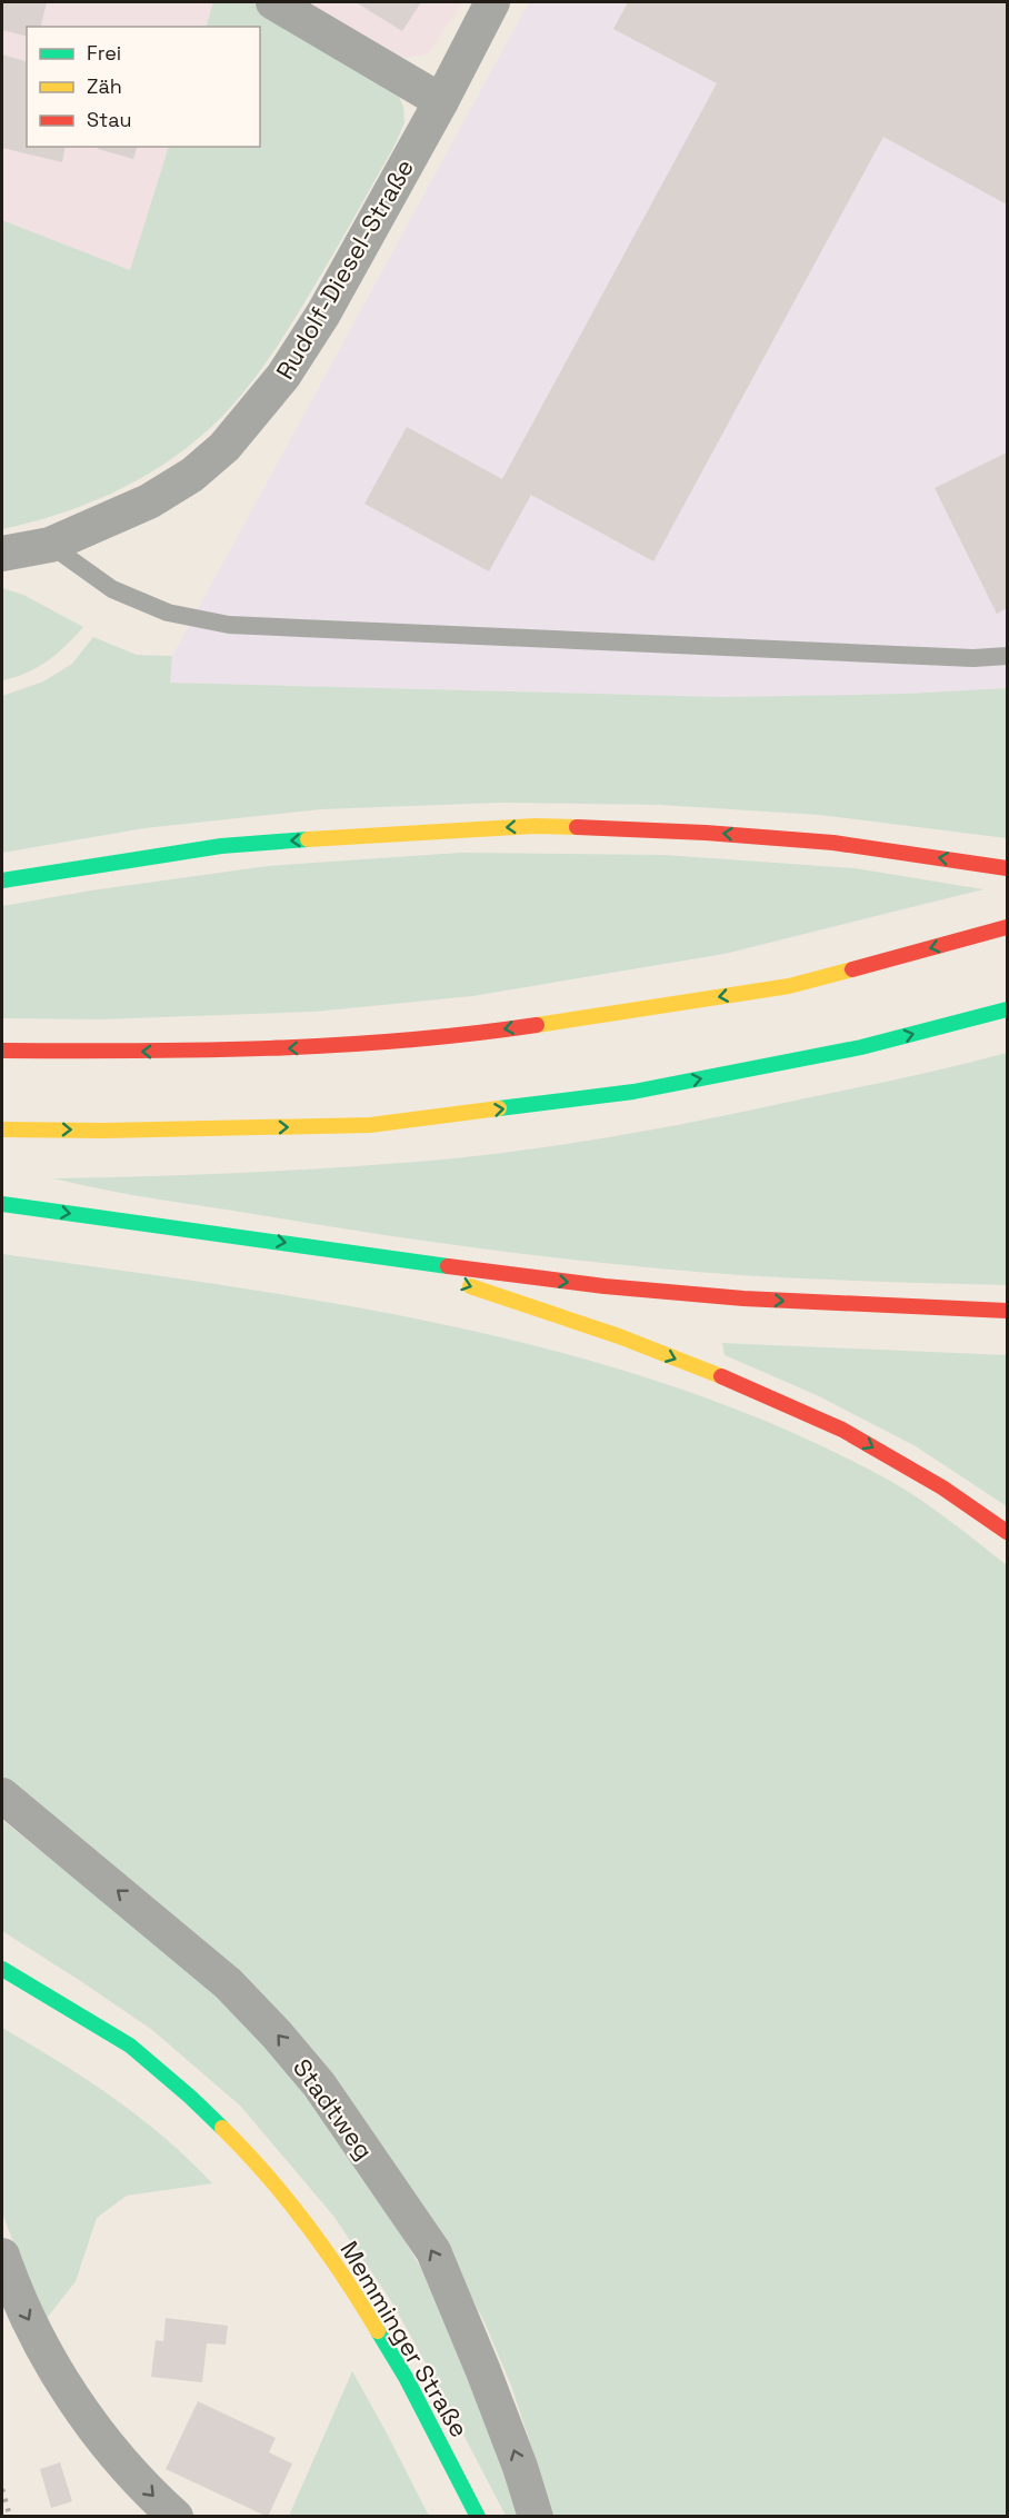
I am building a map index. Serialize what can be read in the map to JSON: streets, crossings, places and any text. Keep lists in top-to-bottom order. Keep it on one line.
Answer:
{"streets":{"main road":["Memminger Straße"],"street":["Rudolf-Diesel-Straße","Stadtweg"]},"one_way":["Stadtweg"],"legend":["Frei","Zäh","Stau"]}
